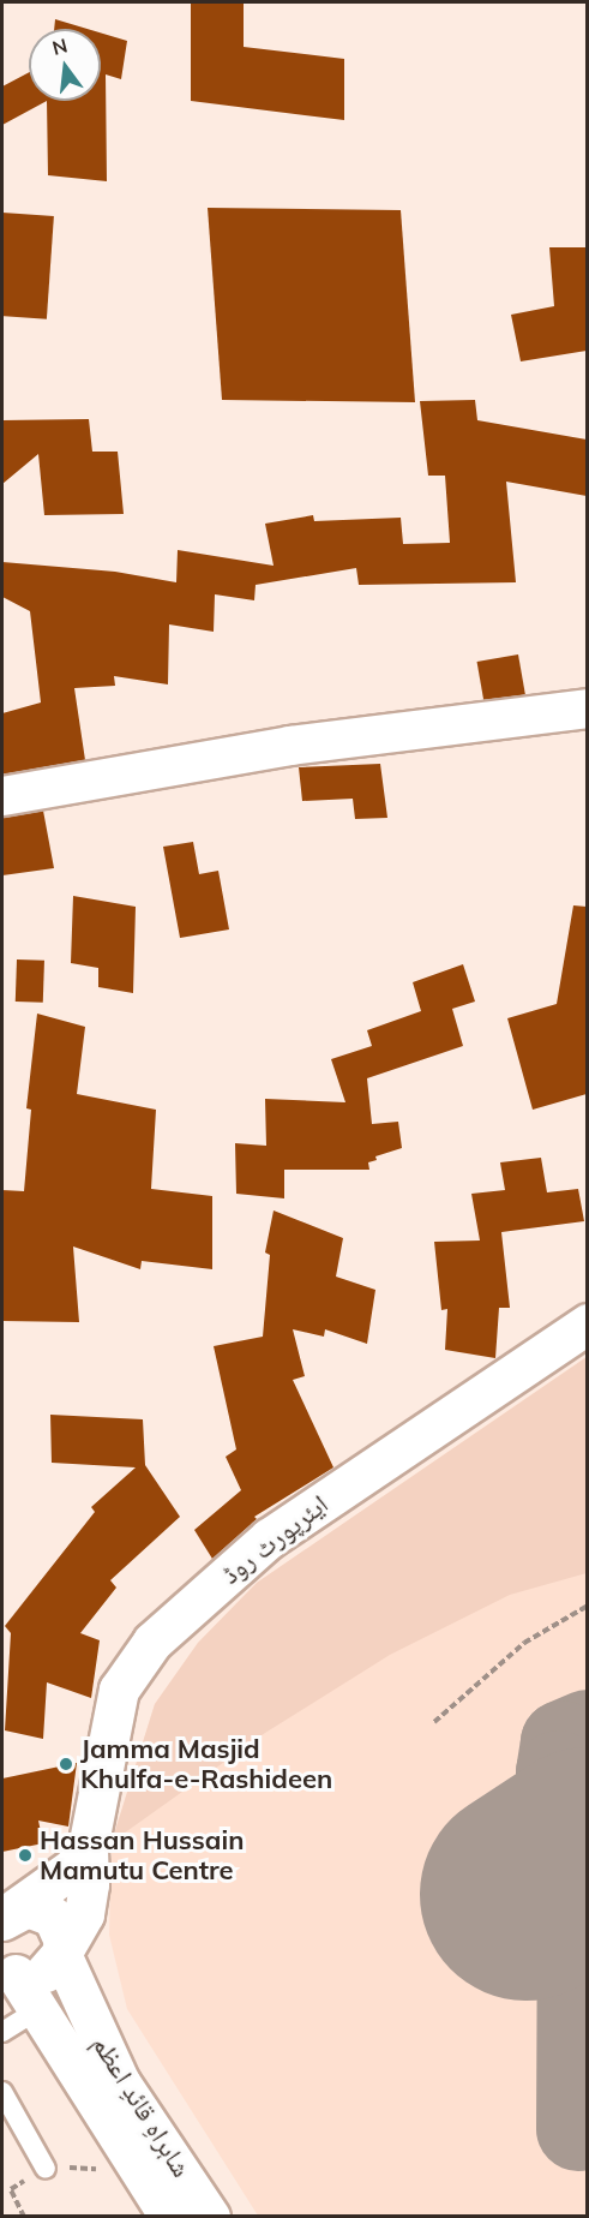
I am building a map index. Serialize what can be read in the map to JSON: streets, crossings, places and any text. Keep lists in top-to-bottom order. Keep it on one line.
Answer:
{"streets":{"main road":["ایئرپورٹ روڈ","شاہراہِ قائدِ اعظم"]},"crossings":[["ایئرپورٹ روڈ","شاہراہِ قائدِ اعظم"]],"places":["Jamma Masjid Khulfa-e-Rashideen","Hassan Hussain Mamutu Centre"],"north":"top"}
